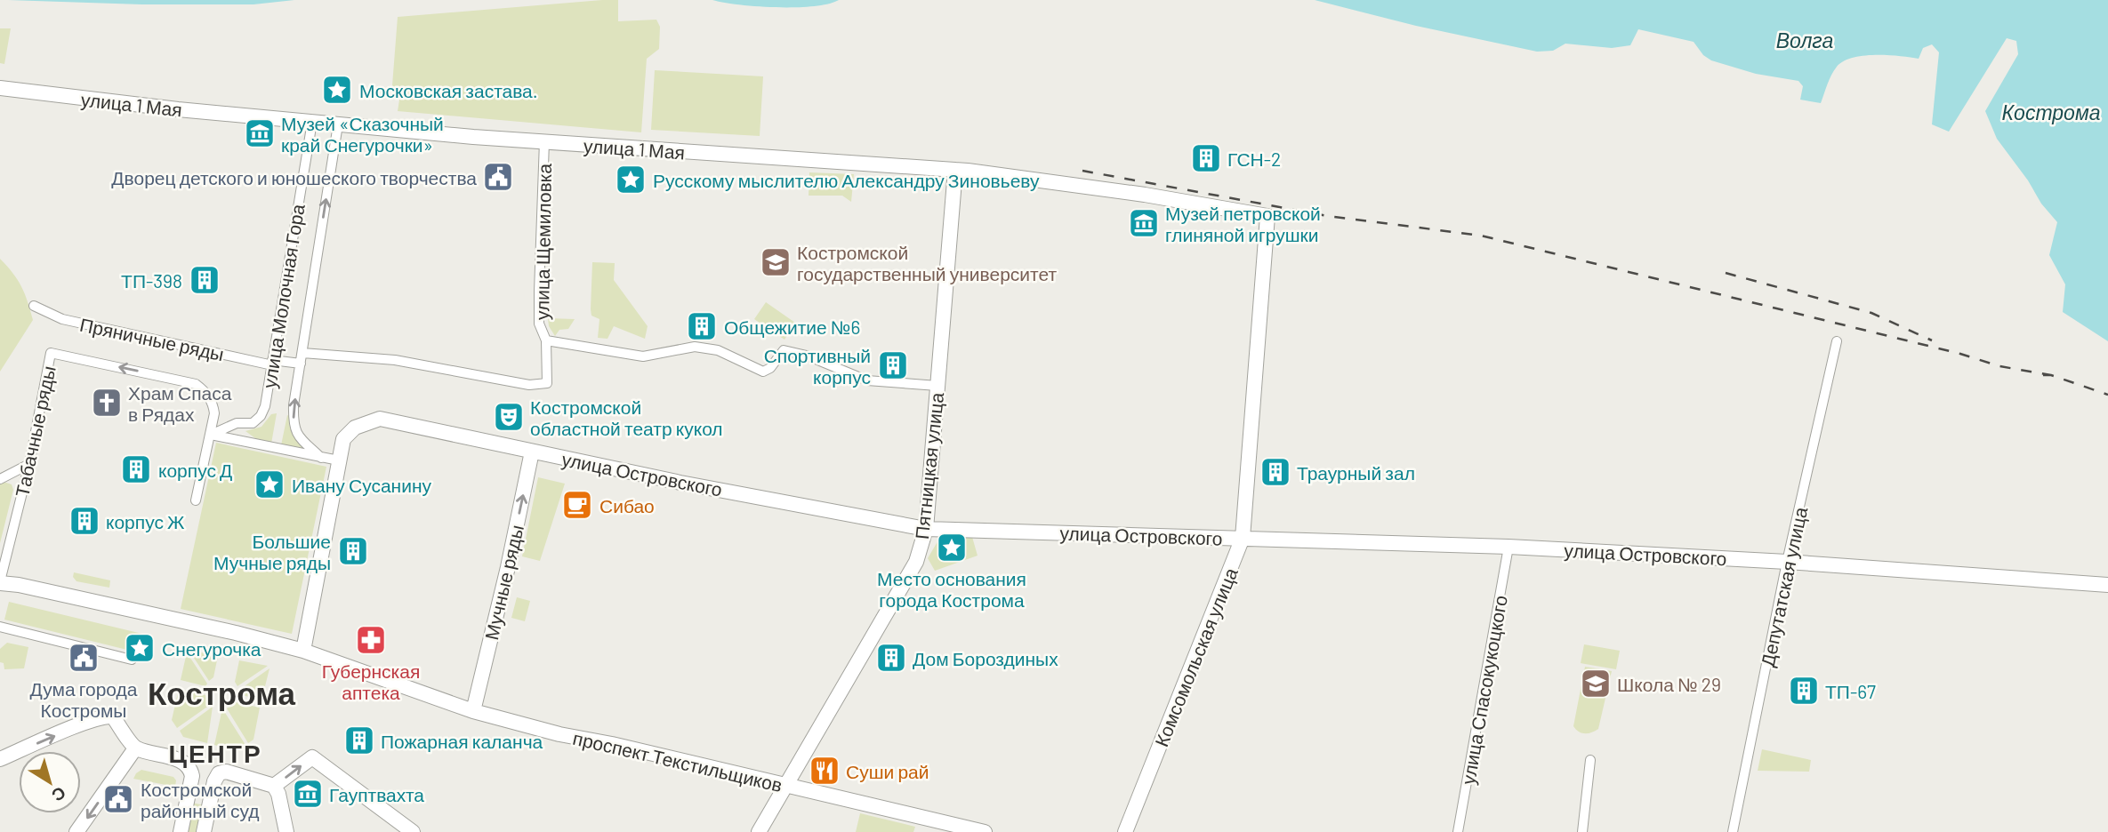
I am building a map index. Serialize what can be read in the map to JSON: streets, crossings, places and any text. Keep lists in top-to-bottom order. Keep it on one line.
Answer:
{"streets":{"street":["улица 1 Мая","улица Щемиловка","улица Молочная Гора","Пряничные ряды","Табачные ряды","Пятницкая улица","улица Островского","Мучные ряды","Депутатская улица","Комсомольская улица","улица Спасокукоцкого","проспект Текстильщиков"]},"crossings":[["улица 1 Мая","улица Щемиловка"],["улица 1 Мая","улица Молочная Гора"],["улица 1 Мая","Пятницкая улица"],["улица 1 Мая","Комсомольская улица"],["улица Щемиловка","улица Молочная Гора"],["улица Щемиловка","Пятницкая улица"],["улица Молочная Гора","Пряничные ряды"],["улица Молочная Гора","Табачные ряды"],["Табачные ряды","проспект Текстильщиков"],["Пятницкая улица","улица Островского"],["Пятницкая улица","проспект Текстильщиков"],["улица Островского","Мучные ряды"],["улица Островского","Депутатская улица"],["улица Островского","Комсомольская улица"],["улица Островского","улица Спасокукоцкого"],["Мучные ряды","проспект Текстильщиков"]],"one_way":["Мучные ряды"],"districts":["Кострома","ЦЕНТР"],"water":["Волга","Кострома"],"places":{"place":["Московская застава.","Русскому мыслителю Александру Зиновьеву","Ивану Сусанину","Место основания города Кострома","Снегурочка"],"museum":["Музей «Сказочный край Снегурочки»","Музей петровской глиняной игрушки","Гауптвахта"],"building":["ГСН-2","ТП-398","Общежитие №6","Спортивный корпус","корпус Д","Траурный зал","корпус Ж","Большие Мучные ряды","Дом Бороздиных","ТП-67","Пожарная каланча"],"public building":["Дворец детского и юношеского творчества","Дума города Костромы","Костромской районный суд"],"school or university":["Костромской государственный университет","Школа № 29"],"church":["Храм Спаса в Рядах"],"theatre":["Костромской областной театр кукол"],"cafe":["Сибао"],"pharmacy":["Губернская аптека"],"restaurant":["Суши рай"]},"north":"bottom right"}
